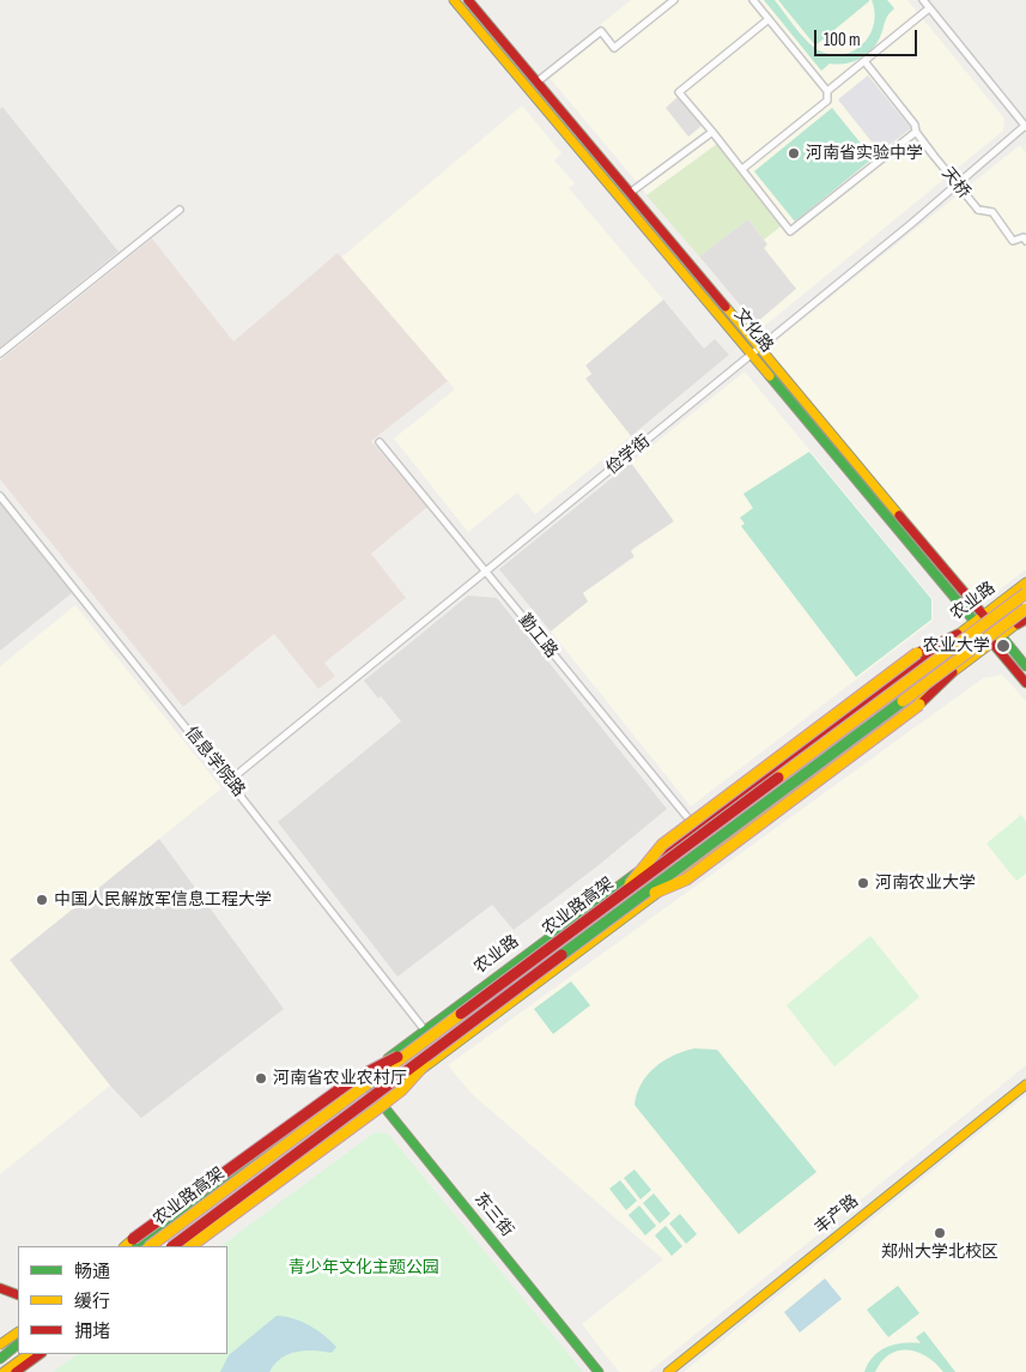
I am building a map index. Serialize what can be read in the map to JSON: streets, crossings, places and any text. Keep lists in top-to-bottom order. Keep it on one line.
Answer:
{"streets":{"main road":["文化路","农业路","农业路高架","东三街","丰产路"],"street":["天桥","俭学街","勤工路","信息学院路"]},"crossings":[["文化路","俭学街"],["文化路","农业路"],["俭学街","勤工路"],["俭学街","信息学院路"],["农业路","勤工路"],["农业路","信息学院路"],["农业路","东三街"]],"parks":["青少年文化主题公园"],"places":["河南省实验中学","农业大学","河南农业大学","中国人民解放军信息工程大学","河南省农业农村厅","郑州大学北校区"],"legend":["畅通","缓行","拥堵"],"scale_bar":"100 m"}
